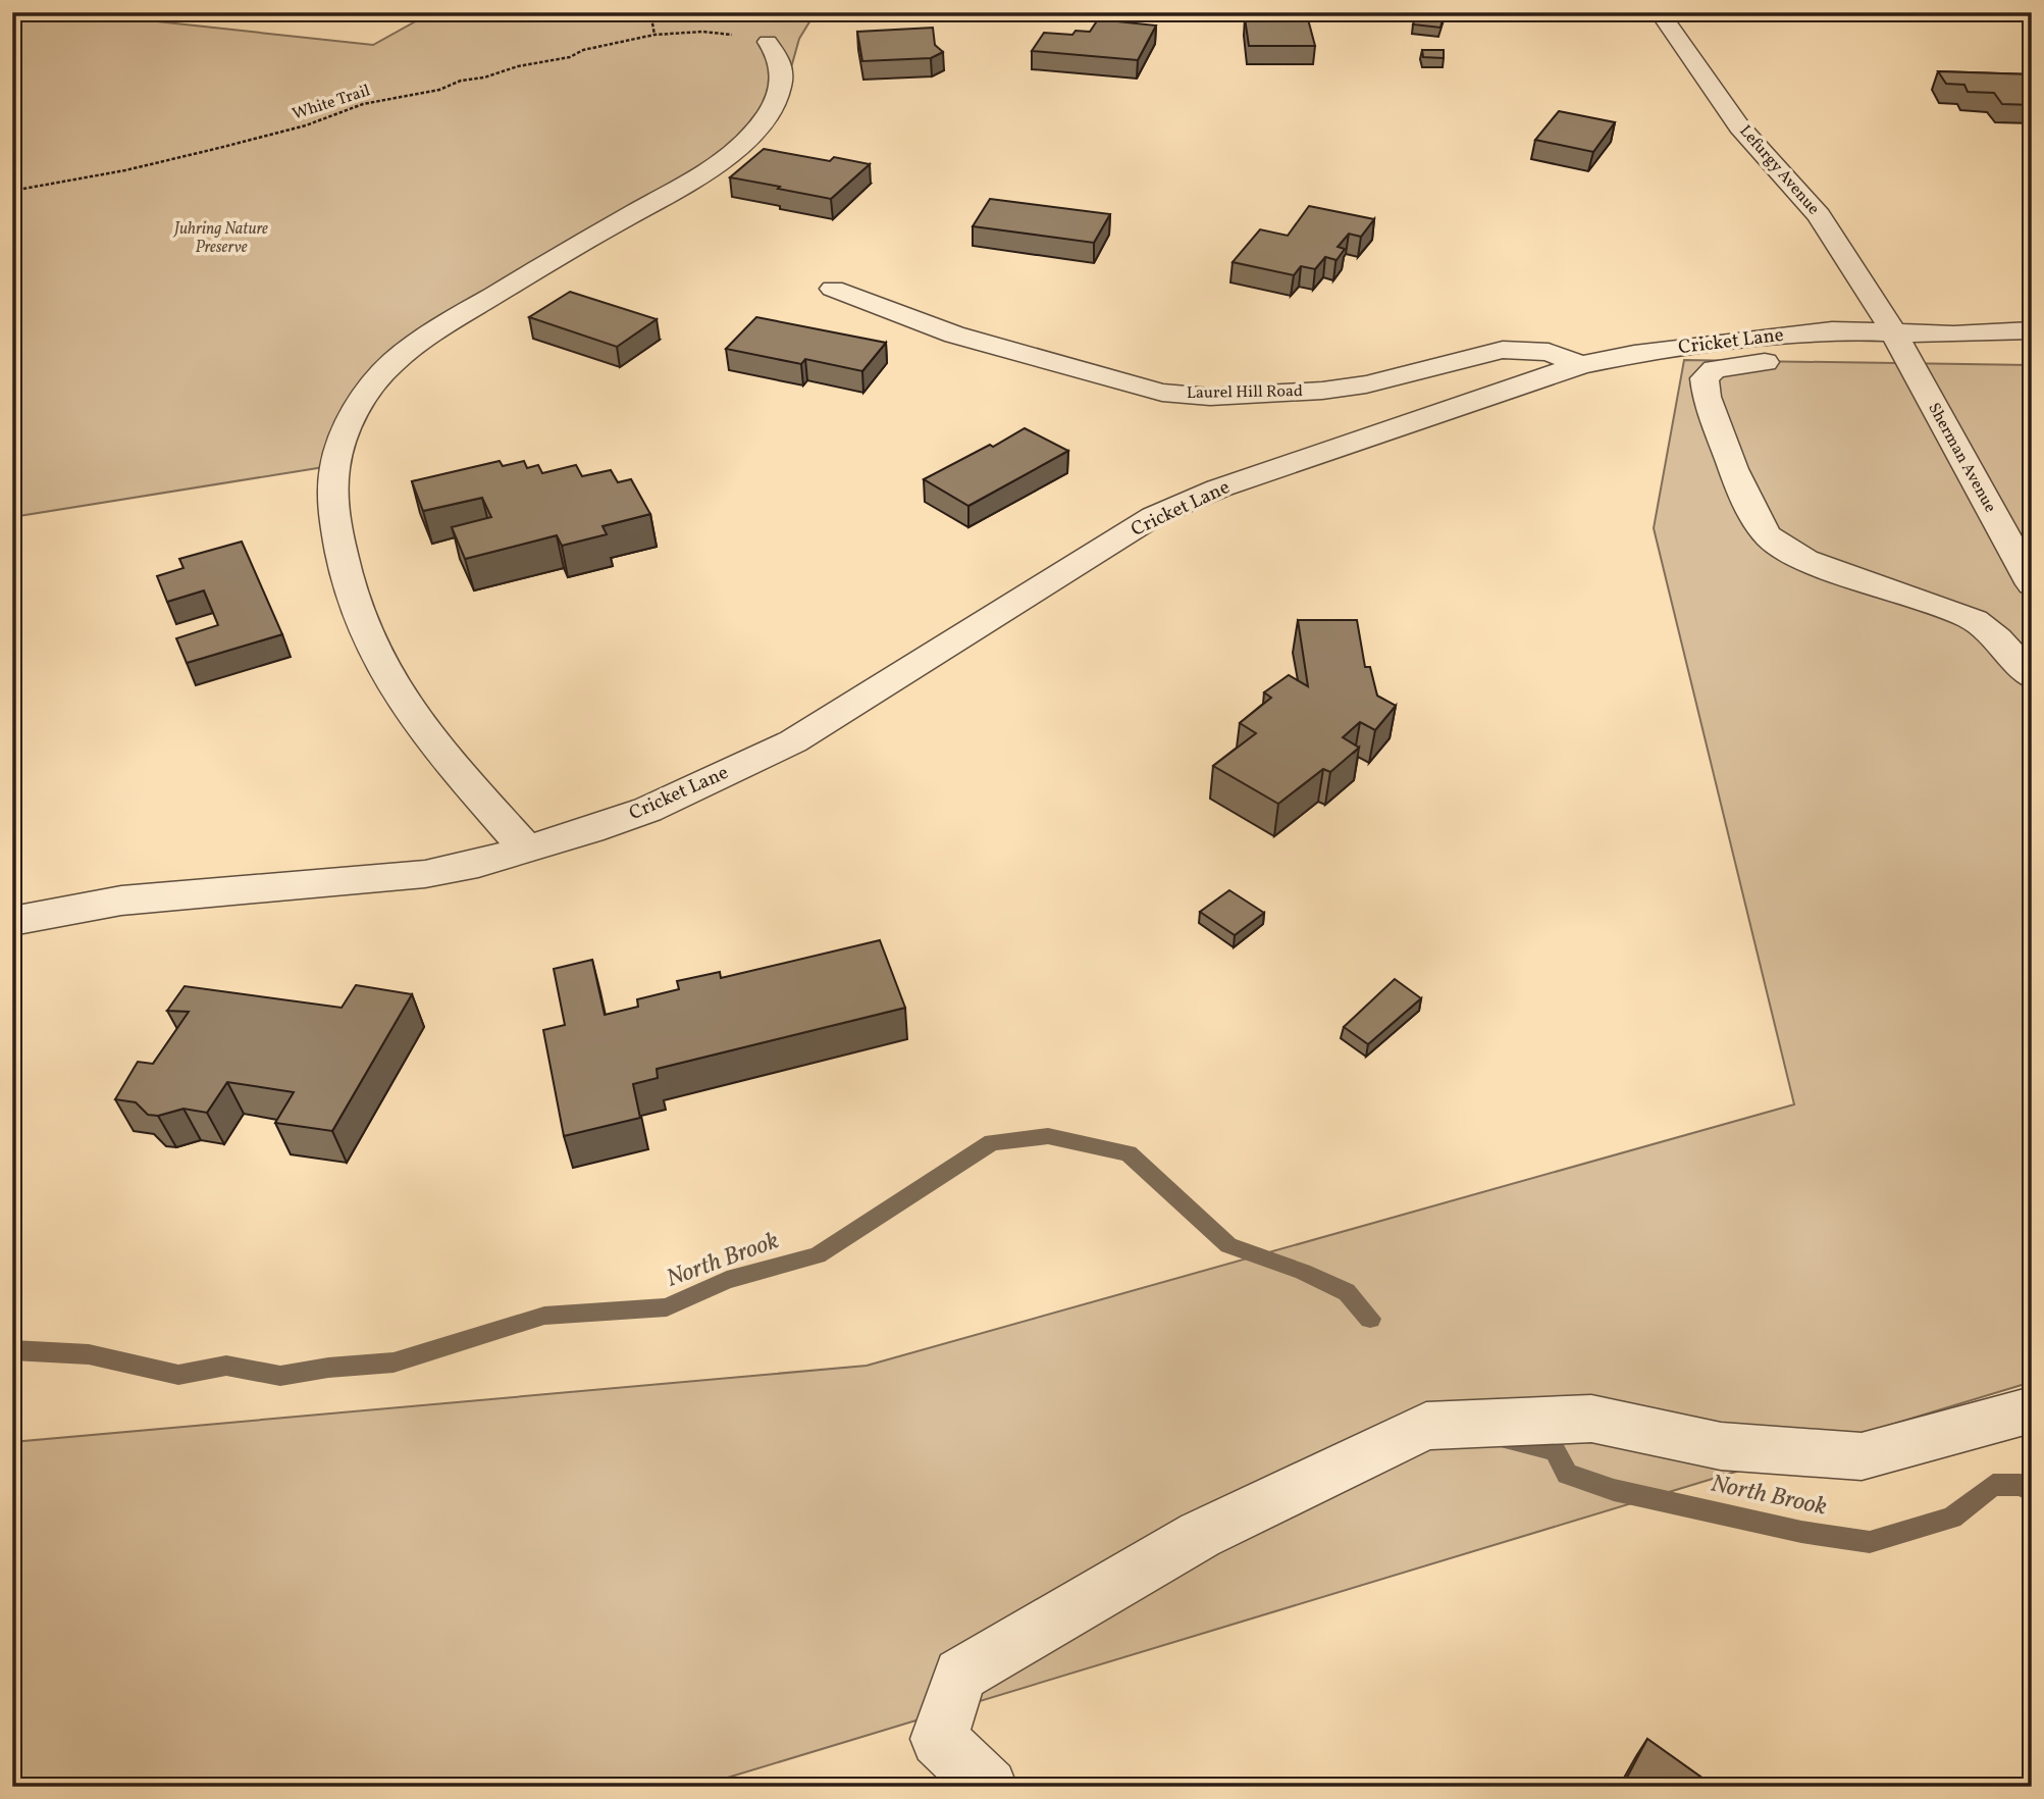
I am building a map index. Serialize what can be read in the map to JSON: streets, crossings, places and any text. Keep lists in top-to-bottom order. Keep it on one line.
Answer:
{"streets":{"street":["Lefurgy Avenue","Cricket Lane","Laurel Hill Road","Sherman Avenue"],"path":["White Trail"]},"crossings":[["Lefurgy Avenue","Cricket Lane"],["Lefurgy Avenue","Sherman Avenue"],["Cricket Lane","Laurel Hill Road"],["Cricket Lane","Sherman Avenue"]],"water":["North Brook"],"parks":["Juhring Nature Preserve"]}
